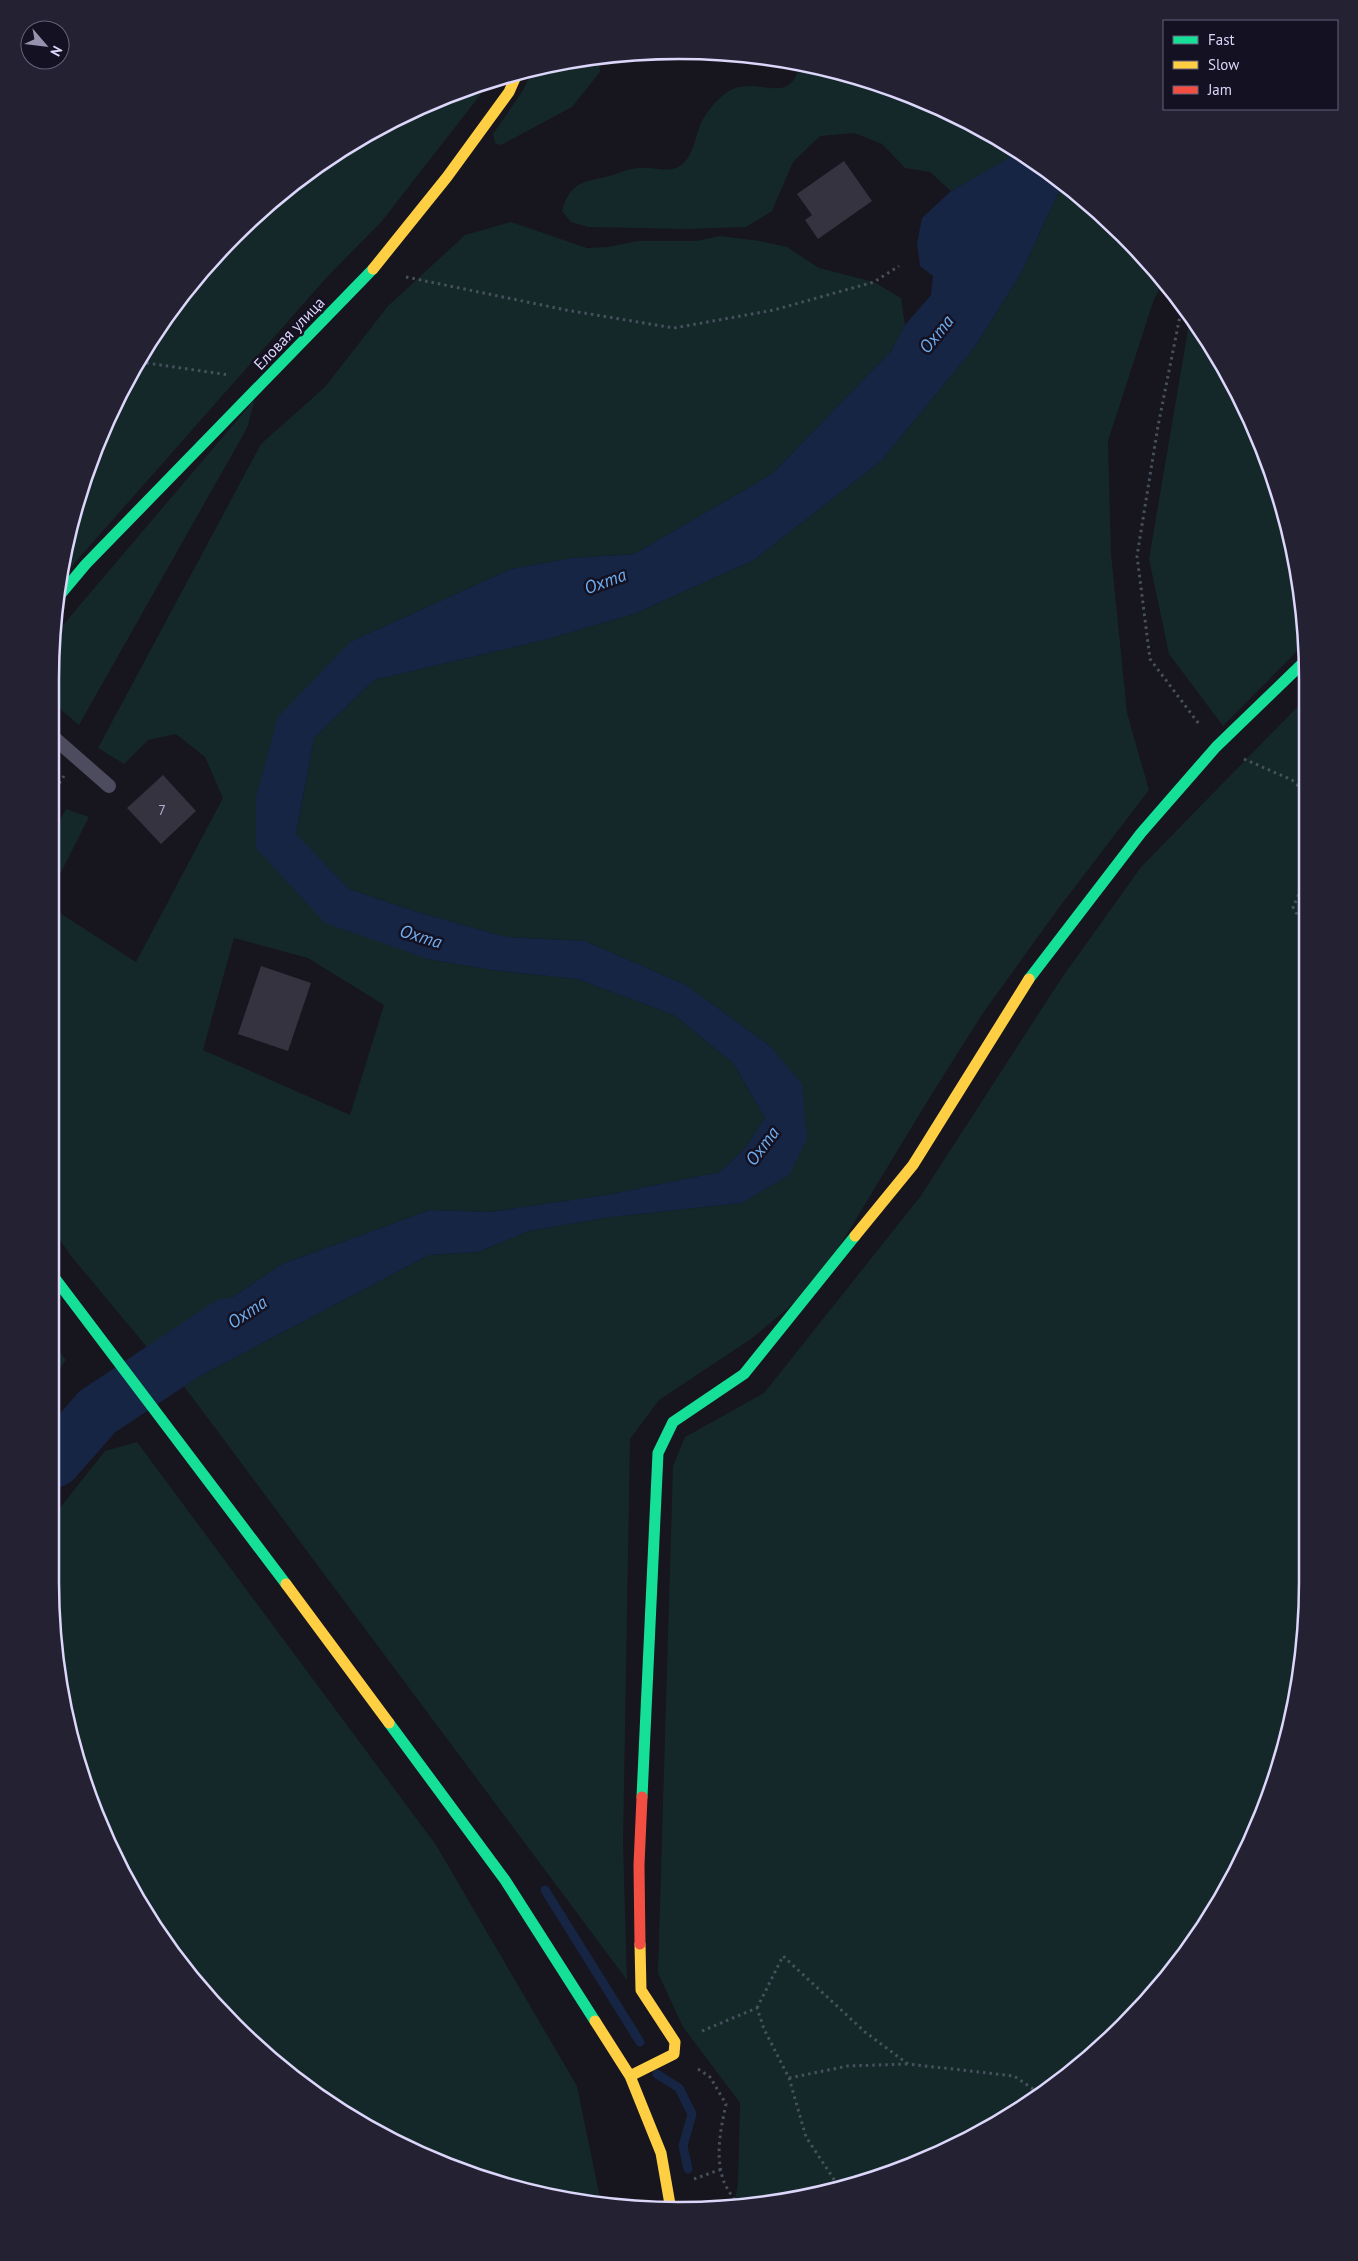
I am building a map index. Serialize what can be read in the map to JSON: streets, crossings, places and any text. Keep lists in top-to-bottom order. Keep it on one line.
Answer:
{"streets":{"street":["Еловая улица"]},"water":["Охта"],"house_numbers":["7"],"legend":["Fast","Slow","Jam"],"north":"bottom right"}
